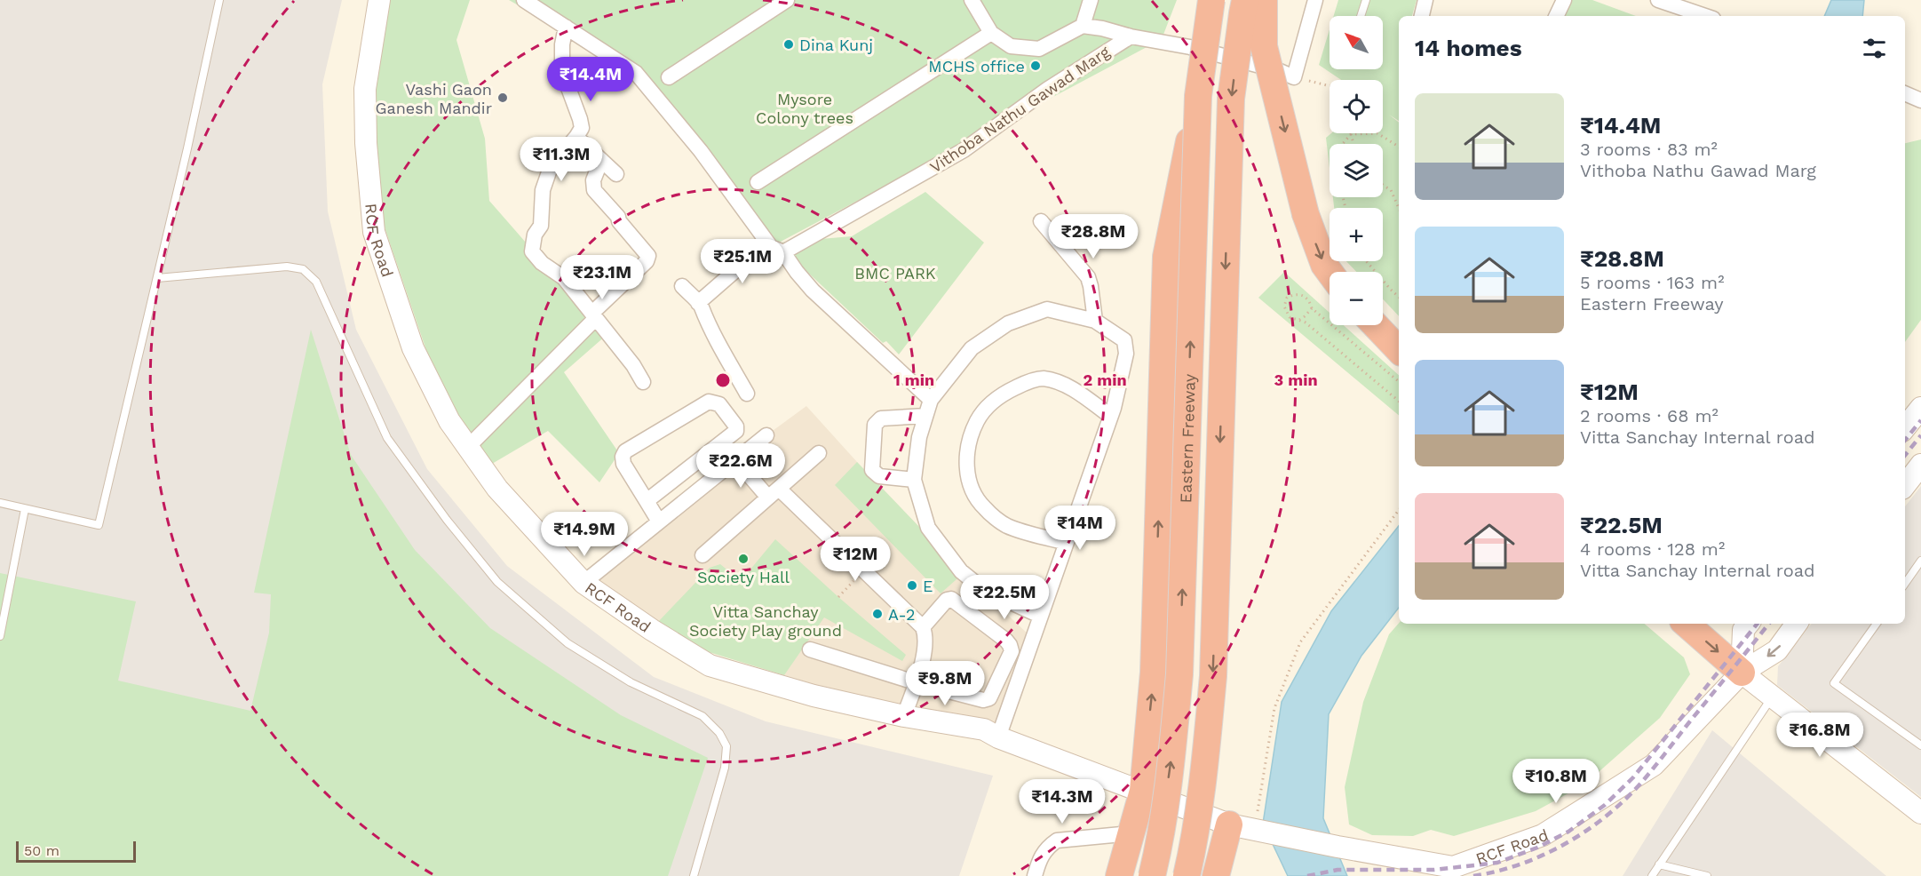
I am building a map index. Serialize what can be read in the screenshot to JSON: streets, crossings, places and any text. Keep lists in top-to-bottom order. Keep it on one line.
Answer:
{"streets":{"highway":["Eastern Freeway"],"street":["Vithoba Nathu Gawad Marg","RCF Road"]},"parks":["Mysore Colony trees","BMC PARK","Vitta Sanchay Society Play ground"],"places":["Dina Kunj","MCHS office","Vashi Gaon Ganesh Mandir","Society Hall","E","A-2"],"scale_bar":"50 m","north":"top left","page":{"map_buttons":["+","−"],"heading":"14 homes","price":["₹14.4M","₹11.3M","₹28.8M","₹25.1M","₹23.1M","₹22.6M","₹14M","₹14.9M","₹12M","₹22.5M","₹9.8M","₹16.8M","₹10.8M","₹14.3M"],"list":[{"name":"₹14.4M","note":"3 rooms · 83 m² · Vithoba Nathu Gawad Marg"},{"name":"₹28.8M","note":"5 rooms · 163 m² · Eastern Freeway"},{"name":"₹12M","note":"2 rooms · 68 m² · Vitta Sanchay Internal road"},{"name":"₹22.5M","note":"4 rooms · 128 m² · Vitta Sanchay Internal road"}],"scale":"50 m"},"rings":["1 min","2 min","3 min"]}
